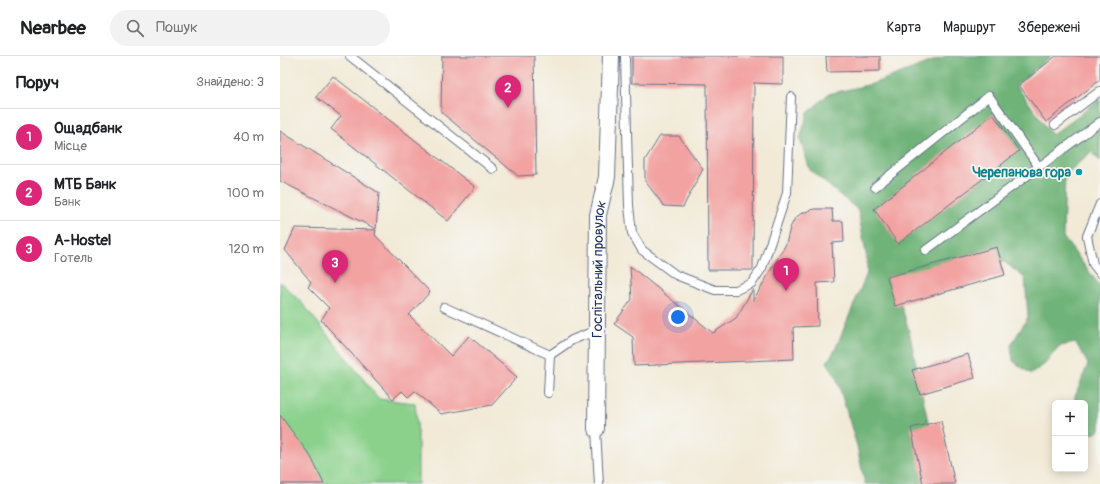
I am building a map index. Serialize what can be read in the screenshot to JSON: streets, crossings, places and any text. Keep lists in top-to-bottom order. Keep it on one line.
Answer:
{"streets":{"street":["Госпітальний провулок"]},"places":["Черепанова гора"],"page":{"header":"Nearbee","search":"Пошук","nav":["Карта","Маршрут","Збережені"],"heading":["Поруч","Знайдено: 3"],"pins":["2","3","1"],"list":[{"mark":"1","name":"Ощадбанк","note":"Місце","value":"40 m"},{"mark":"2","name":"МТБ Банк","note":"Банк","value":"100 m"},{"mark":"3","name":"A-Hostel","note":"Готель","value":"120 m"}],"map_buttons":["+","−"]}}
